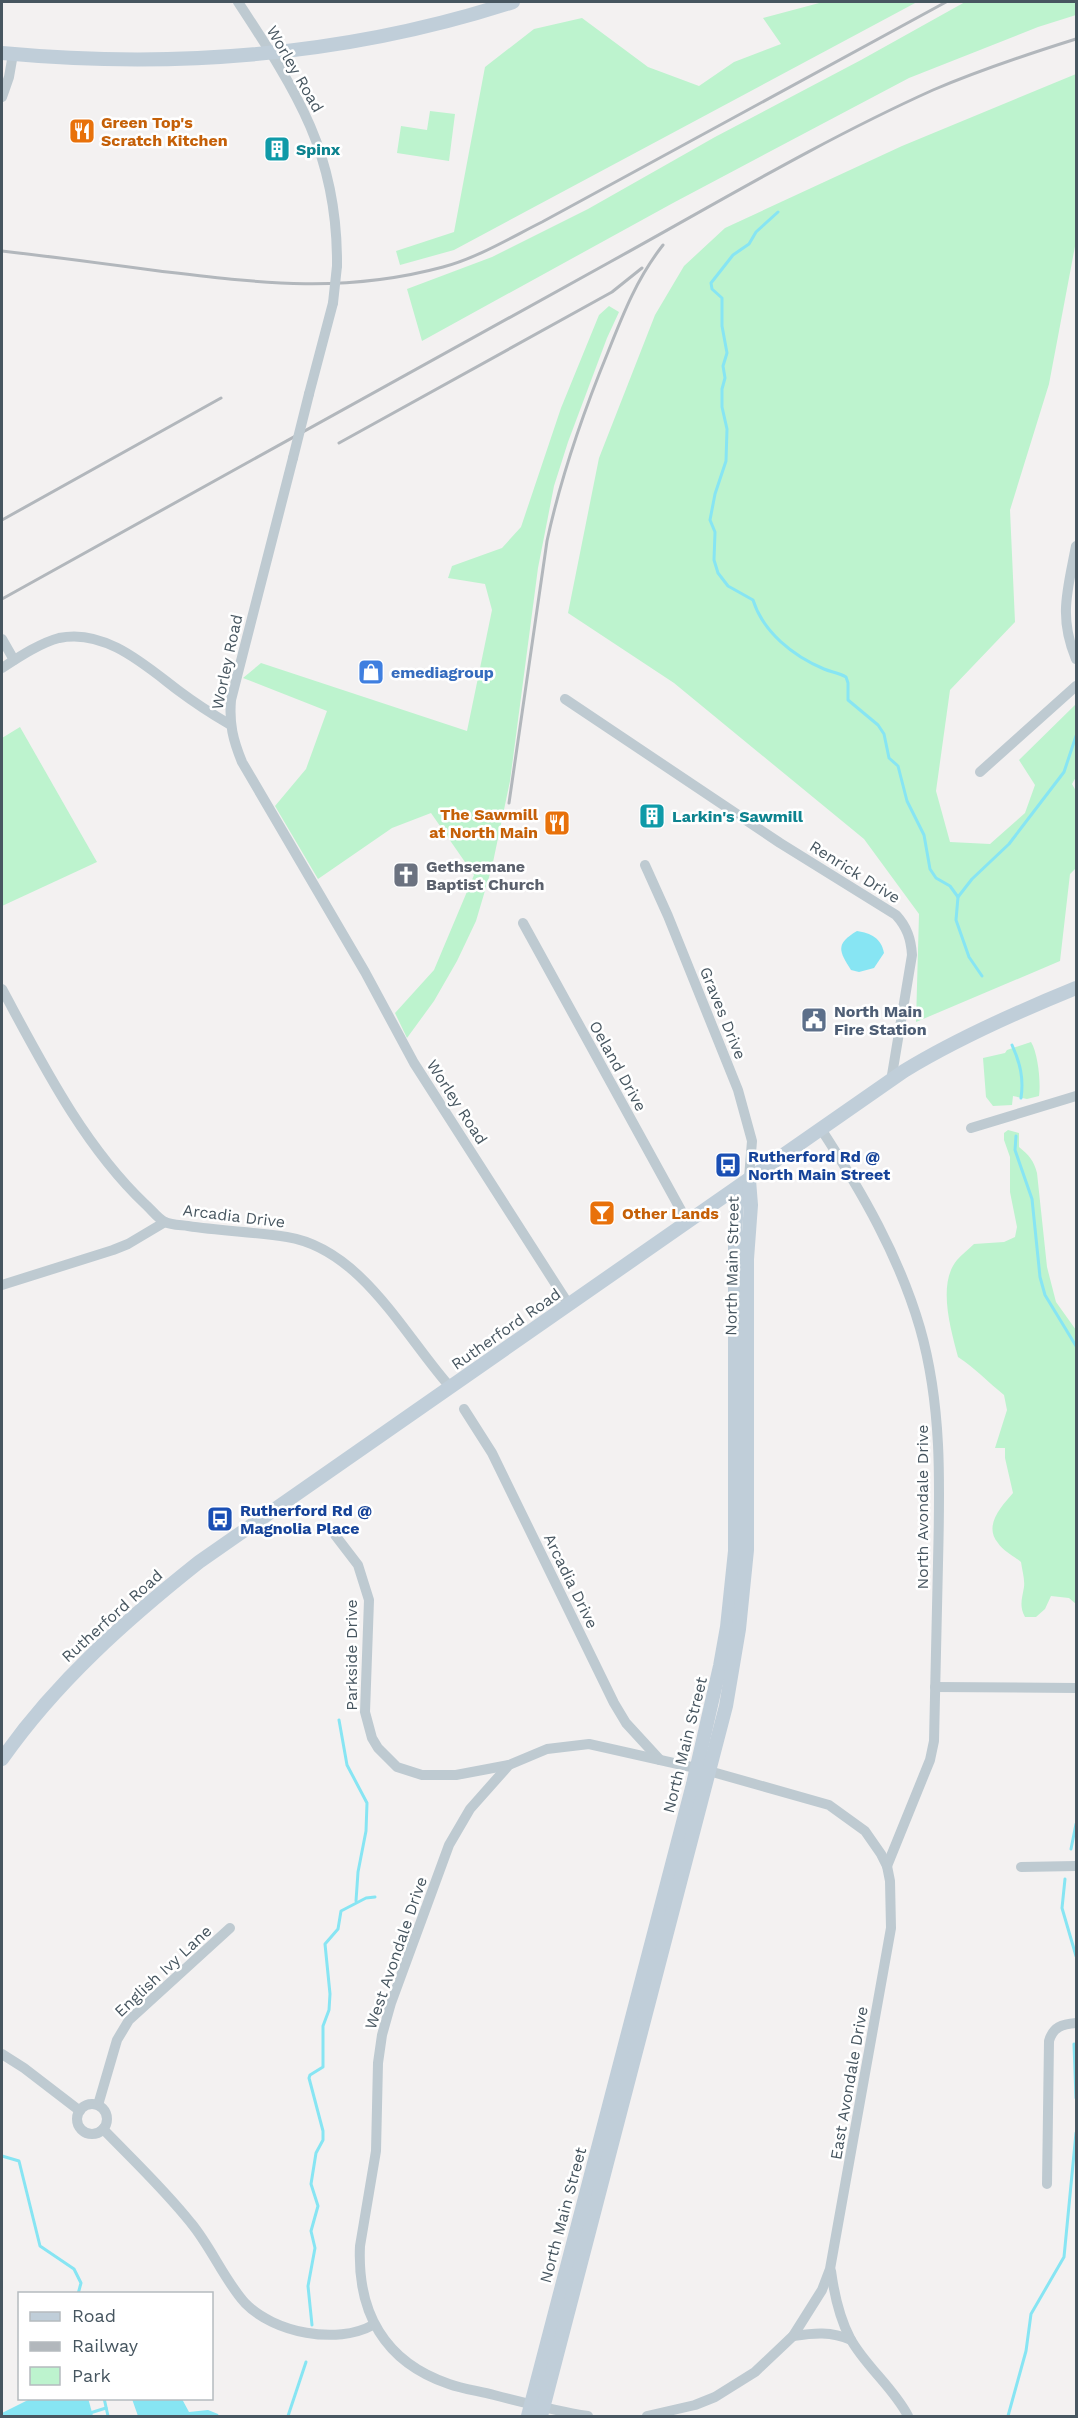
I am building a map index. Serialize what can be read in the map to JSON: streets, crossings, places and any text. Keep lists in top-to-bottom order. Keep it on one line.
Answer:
{"streets":{"street":["Worley Road","Renrick Drive","Graves Drive","Oeland Drive","Arcadia Drive","North Main Street","Rutherford Road","North Avondale Drive","Parkside Drive","West Avondale Drive","English Ivy Lane","East Avondale Drive"]},"crossings":[["Worley Road","Rutherford Road"],["Renrick Drive","Rutherford Road"],["Graves Drive","North Main Street"],["Graves Drive","Rutherford Road"],["Oeland Drive","Rutherford Road"],["Arcadia Drive","Rutherford Road"],["Arcadia Drive","West Avondale Drive"],["North Main Street","Rutherford Road"],["North Main Street","West Avondale Drive"],["North Main Street","East Avondale Drive"],["Rutherford Road","North Avondale Drive"],["North Avondale Drive","East Avondale Drive"],["Parkside Drive","West Avondale Drive"],["West Avondale Drive","East Avondale Drive"]],"places":{"restaurant":["Green Top's Scratch Kitchen","The Sawmill at North Main"],"building":["Spinx","Larkin's Sawmill"],"shop":["emediagroup"],"church":["Gethsemane Baptist Church"],"public building":["North Main Fire Station"],"bus stop":["Rutherford Rd @ North Main Street","Rutherford Rd @ Magnolia Place"],"bar":["Other Lands"]},"legend":["Road","Railway","Park"]}
